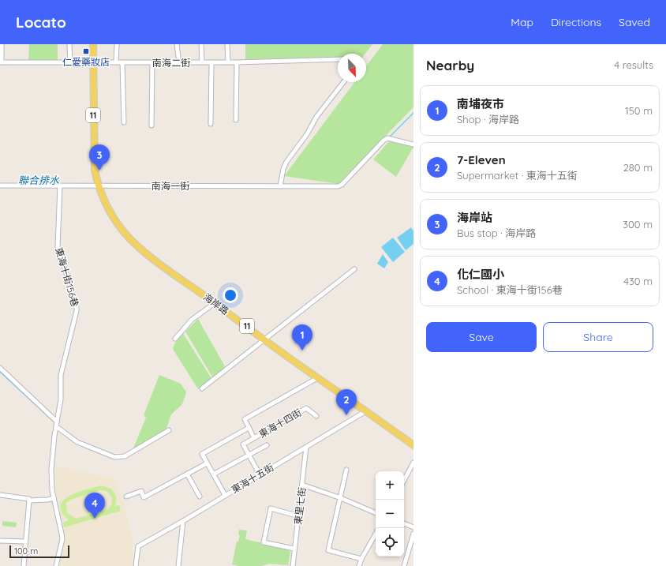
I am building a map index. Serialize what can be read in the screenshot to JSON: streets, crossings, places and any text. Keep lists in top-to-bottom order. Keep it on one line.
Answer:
{"streets":{"main road":["11","海岸路"],"street":["南海二街","南海一街","東海十街156巷","東海十四街","東海十五街","東里七街"]},"crossings":[["南海二街","海岸路"],["南海一街","東海十街156巷"],["南海一街","海岸路"],["海岸路","東海十五街"],["東海十五街","東里七街"]],"water":["聯合排水"],"places":{"transit":["仁愛藥妝店"]},"scale_bar":"100 m","north":"bottom right","page":{"header":"Locato","nav":["Map","Directions","Saved"],"heading":["Nearby","4 results"],"list":[{"mark":"1","name":"南埔夜市","note":"Shop · 海岸路","value":"150 m"},{"mark":"2","name":"7-Eleven","note":"Supermarket · 東海十五街","value":"280 m"},{"mark":"3","name":"海岸站","note":"Bus stop · 海岸路","value":"300 m"},{"mark":"4","name":"化仁國小","note":"School · 東海十街156巷","value":"430 m"}],"pins":["3","1","2","4"],"buttons":["Save","Share"],"map_buttons":["+","−"],"scale":"100 m"}}
